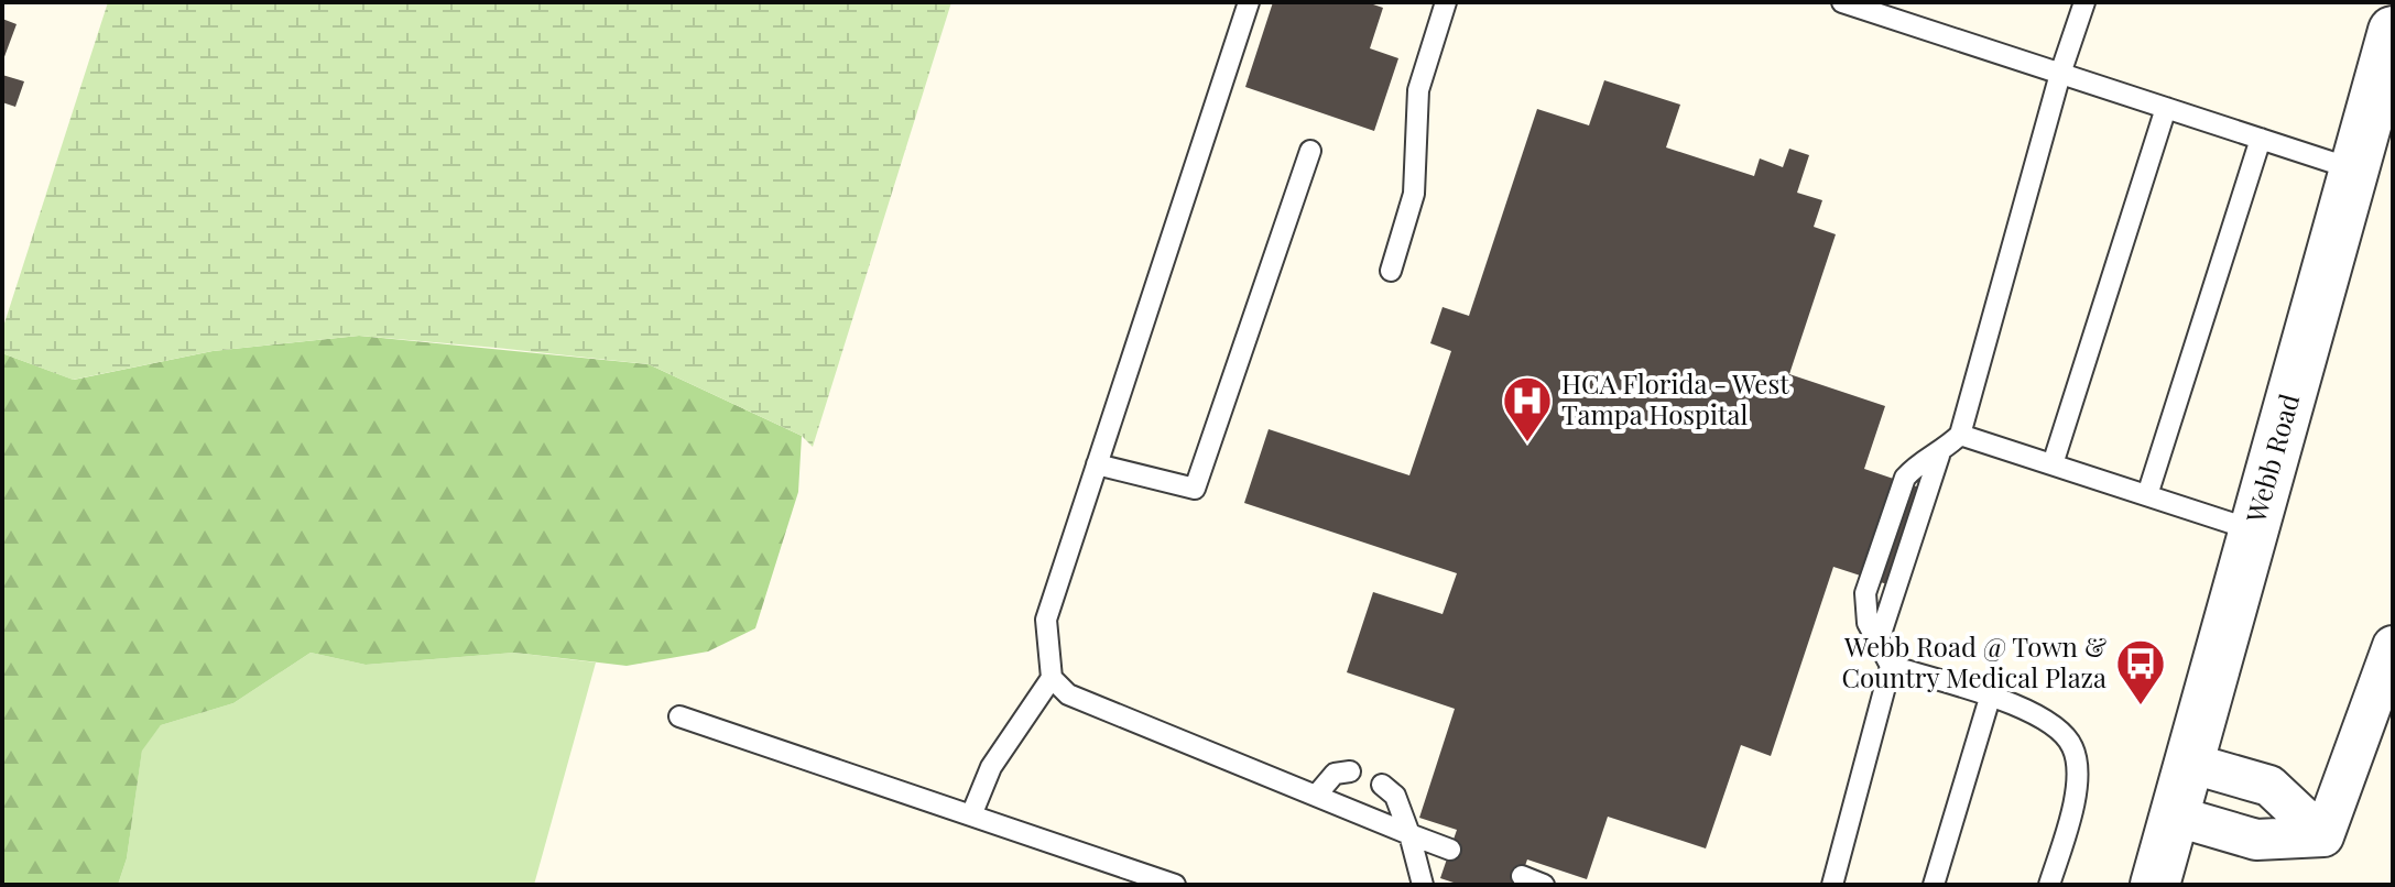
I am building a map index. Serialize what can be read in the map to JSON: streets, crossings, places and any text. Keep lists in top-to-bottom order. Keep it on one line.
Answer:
{"streets":{"street":["Webb Road"]},"places":{"hospital":["HCA Florida - West Tampa Hospital"],"bus stop":["Webb Road @ Town & Country Medical Plaza"]}}
